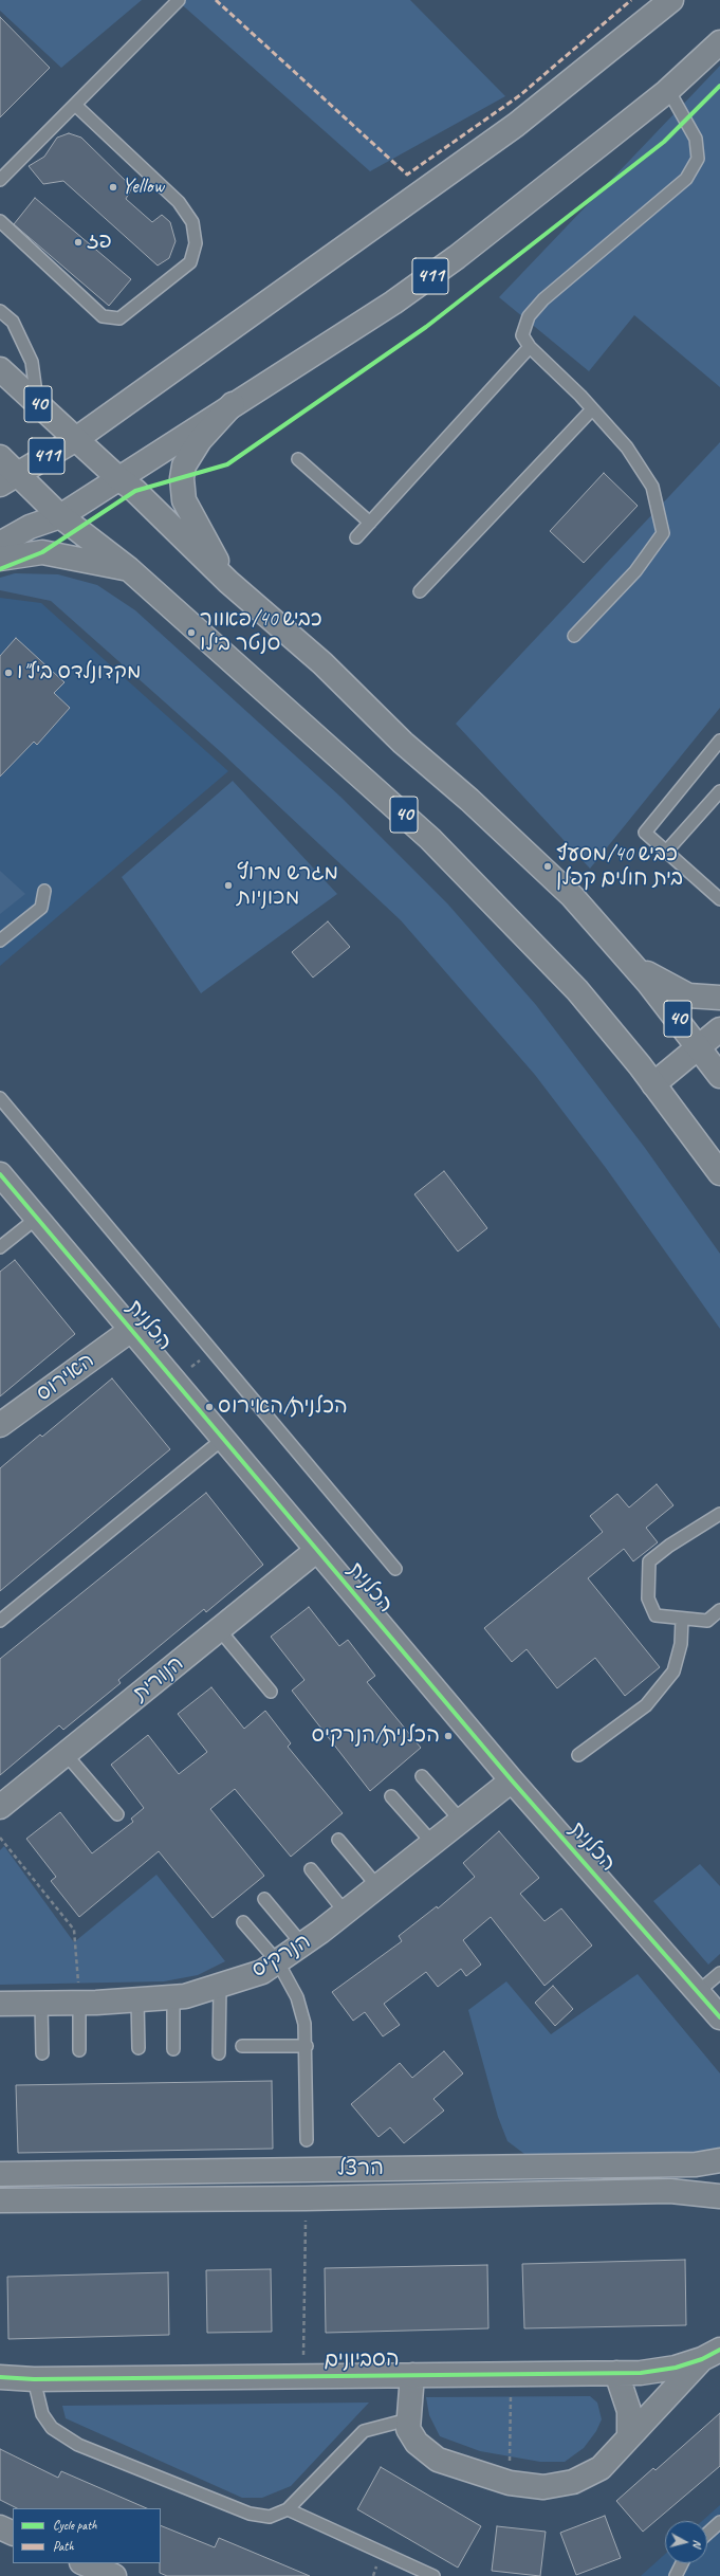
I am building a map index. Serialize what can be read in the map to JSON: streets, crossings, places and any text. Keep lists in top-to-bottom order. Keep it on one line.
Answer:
{"streets":{"main road":["411","40","הכלנית","האירוס","הנורית","הנרקיס","הרצל","הסביונים"]},"crossings":[["411","40"],["הכלנית","האירוס"],["הכלנית","הנורית"],["הכלנית","הנרקיס"]],"places":["Yellow","פז","כביש 40/פאוור סנטר בילו","מקדונלדס ביל\"ו","כביש 40/מסעף בית חולים קפלן","מגרש מרוץ מכוניות","הכלנית/האירוס","הכלנית/הנרקיס"],"legend":["Cycle path","Path"],"north":"right"}
